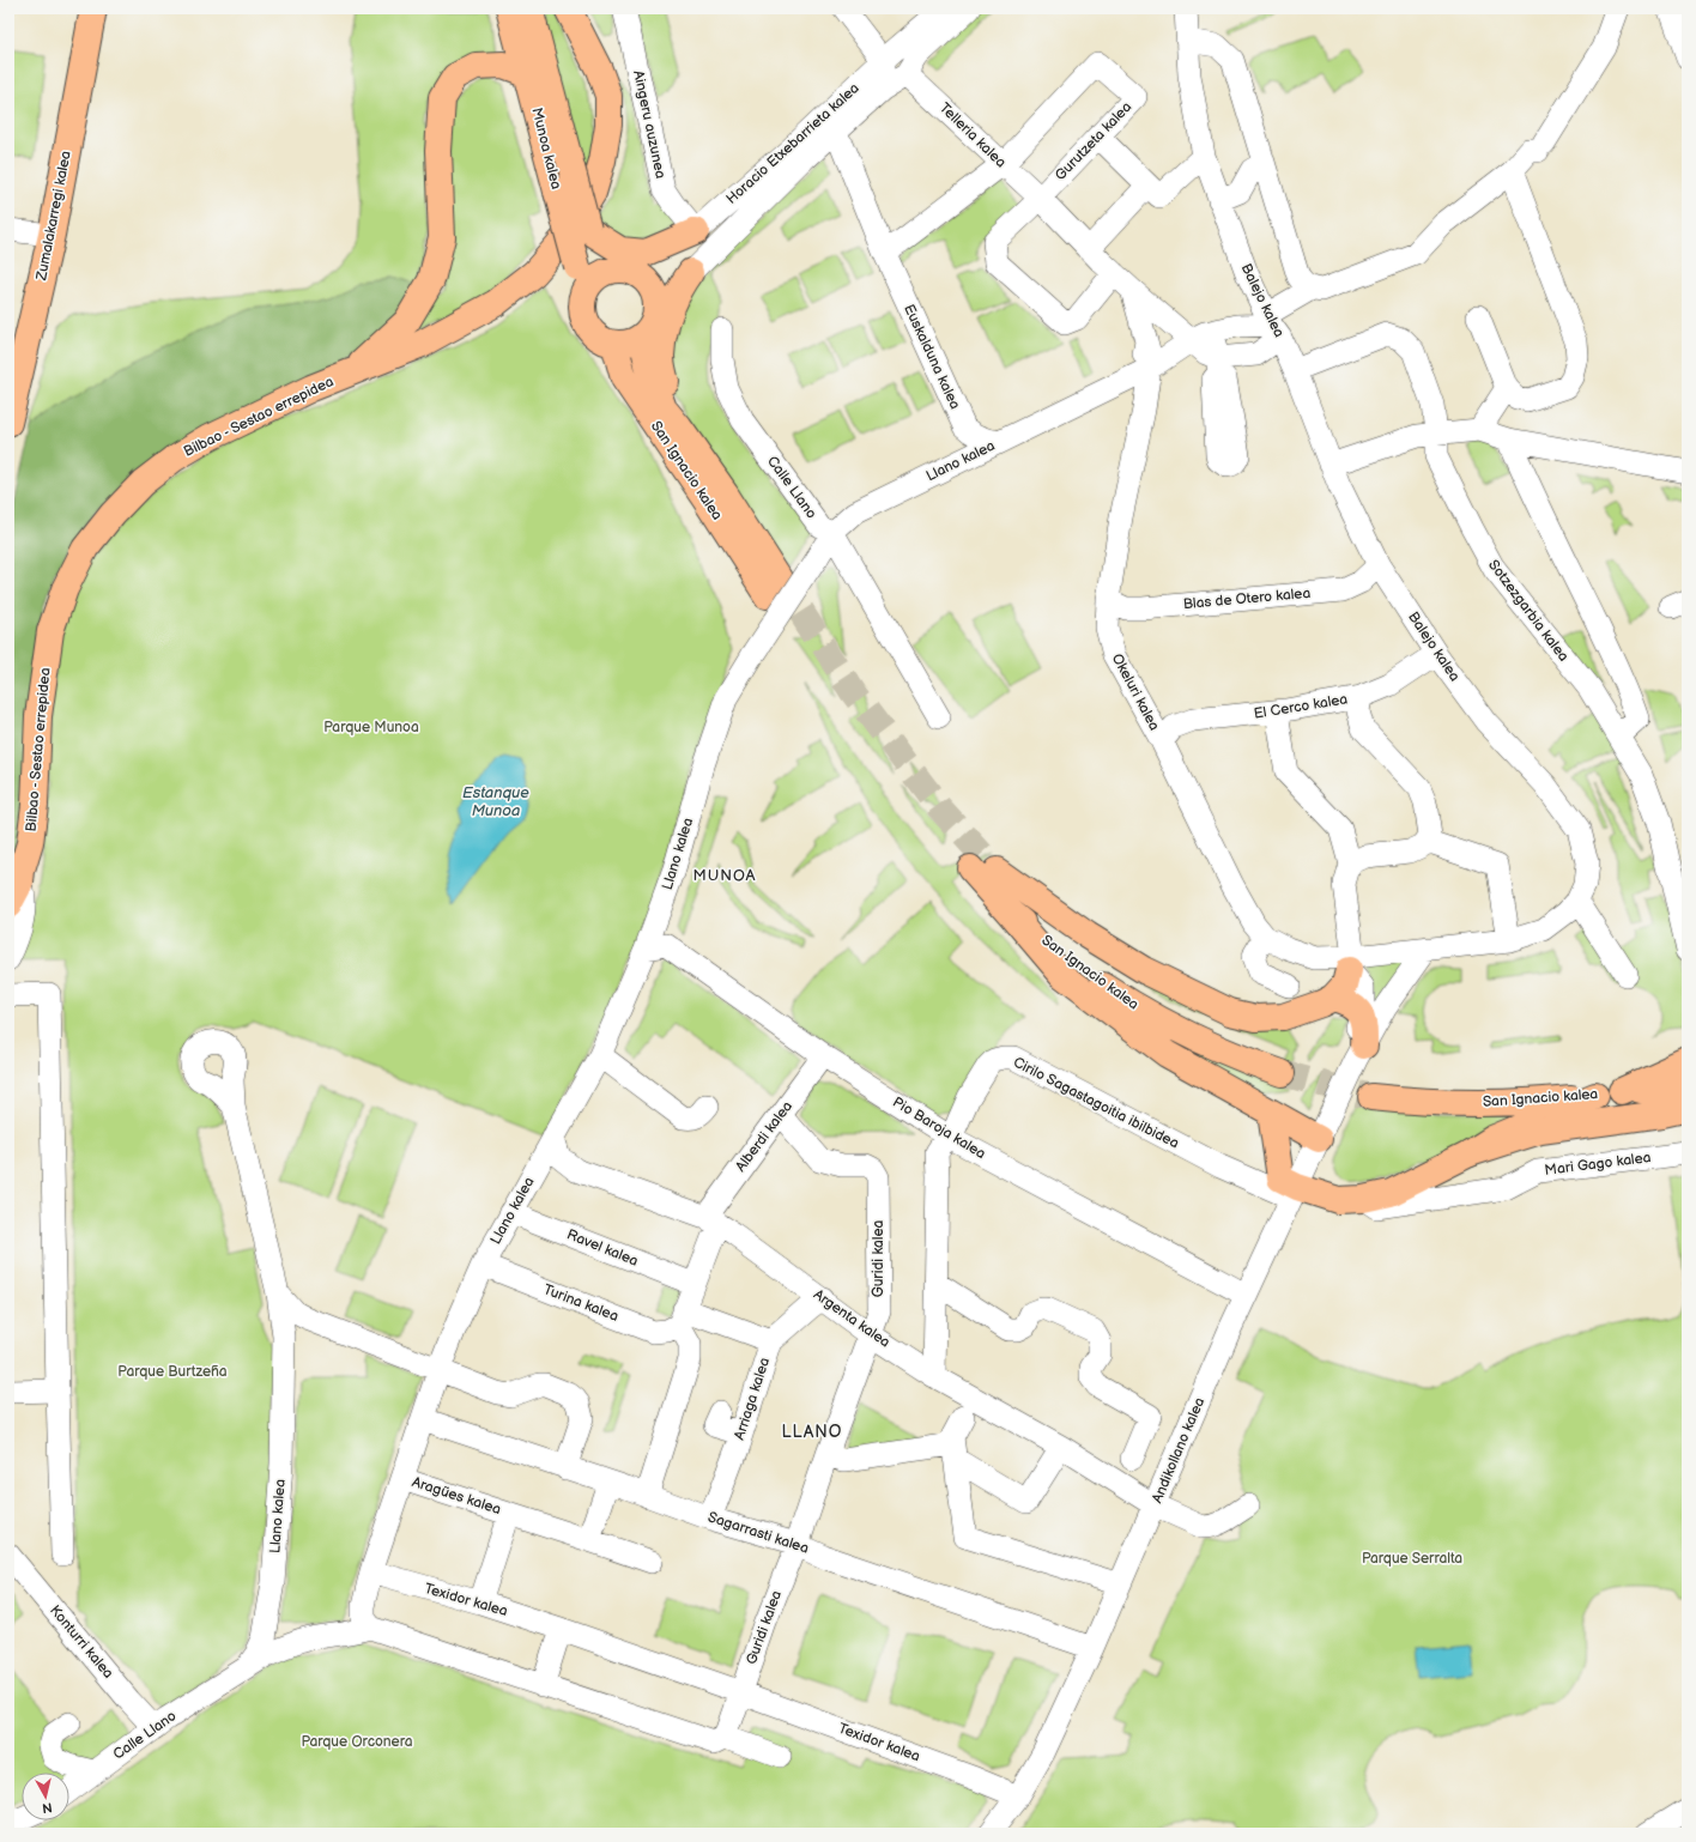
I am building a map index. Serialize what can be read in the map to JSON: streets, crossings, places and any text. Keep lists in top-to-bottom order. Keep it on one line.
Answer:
{"streets":{"main road":["Horacio Etxebarrieta kalea","Munoa kalea","Zumalakarregi kalea","Bilbao - Sestao errepidea","San Ignacio kalea"],"street":["Aingeru auzunea","Telleria kalea","Gurutzeta kalea","Balejo kalea","Euskalduna kalea","Llano kalea","Calle Llano","Blas de Otero kalea","Sotzezgarbia kalea","Okeluri kalea","El Cerco kalea","Cirilo Sagastagoitia ibilbidea","Pio Baroja kalea","Alberdi kalea","Mari Gago kalea","Ravel kalea","Guridi kalea","Turina kalea","Argenta kalea","Arriaga kalea","Andikollano kalea","Aragües kalea","Sagarrasti kalea","Texidor kalea","Konturri kalea"]},"crossings":[["Aingeru auzunea","Horacio Etxebarrieta kalea"],["Telleria kalea","Gurutzeta kalea"],["Telleria kalea","Horacio Etxebarrieta kalea"],["Telleria kalea","Llano kalea"],["Telleria kalea","Okeluri kalea"],["Horacio Etxebarrieta kalea","Euskalduna kalea"],["Balejo kalea","Llano kalea"],["Balejo kalea","Blas de Otero kalea"],["Balejo kalea","Sotzezgarbia kalea"],["Balejo kalea","Okeluri kalea"],["Balejo kalea","El Cerco kalea"],["Balejo kalea","Andikollano kalea"],["Euskalduna kalea","Llano kalea"],["Llano kalea","Calle Llano"],["Llano kalea","Okeluri kalea"],["Llano kalea","Pio Baroja kalea"],["Llano kalea","Ravel kalea"],["Llano kalea","Turina kalea"],["Llano kalea","Argenta kalea"],["Llano kalea","Aragües kalea"],["Llano kalea","Sagarrasti kalea"],["Llano kalea","Texidor kalea"],["Calle Llano","Konturri kalea"],["Blas de Otero kalea","Okeluri kalea"],["Okeluri kalea","El Cerco kalea"],["Cirilo Sagastagoitia ibilbidea","Pio Baroja kalea"],["Cirilo Sagastagoitia ibilbidea","Argenta kalea"],["Cirilo Sagastagoitia ibilbidea","Andikollano kalea"],["Pio Baroja kalea","Alberdi kalea"],["Pio Baroja kalea","Andikollano kalea"],["Alberdi kalea","Ravel kalea"],["Alberdi kalea","Guridi kalea"],["Alberdi kalea","Turina kalea"],["Alberdi kalea","Argenta kalea"],["Guridi kalea","Argenta kalea"],["Guridi kalea","Sagarrasti kalea"],["Guridi kalea","Texidor kalea"],["Argenta kalea","Arriaga kalea"],["Argenta kalea","Andikollano kalea"],["Arriaga kalea","Sagarrasti kalea"],["Andikollano kalea","Sagarrasti kalea"],["Andikollano kalea","Texidor kalea"],["Aragües kalea","Texidor kalea"]],"districts":["MUNOA","LLANO"],"water":["Estanque Munoa"],"parks":["Parque Munoa","Parque Burtzeña","Parque Serralta","Parque Orconera"],"north":"bottom"}
